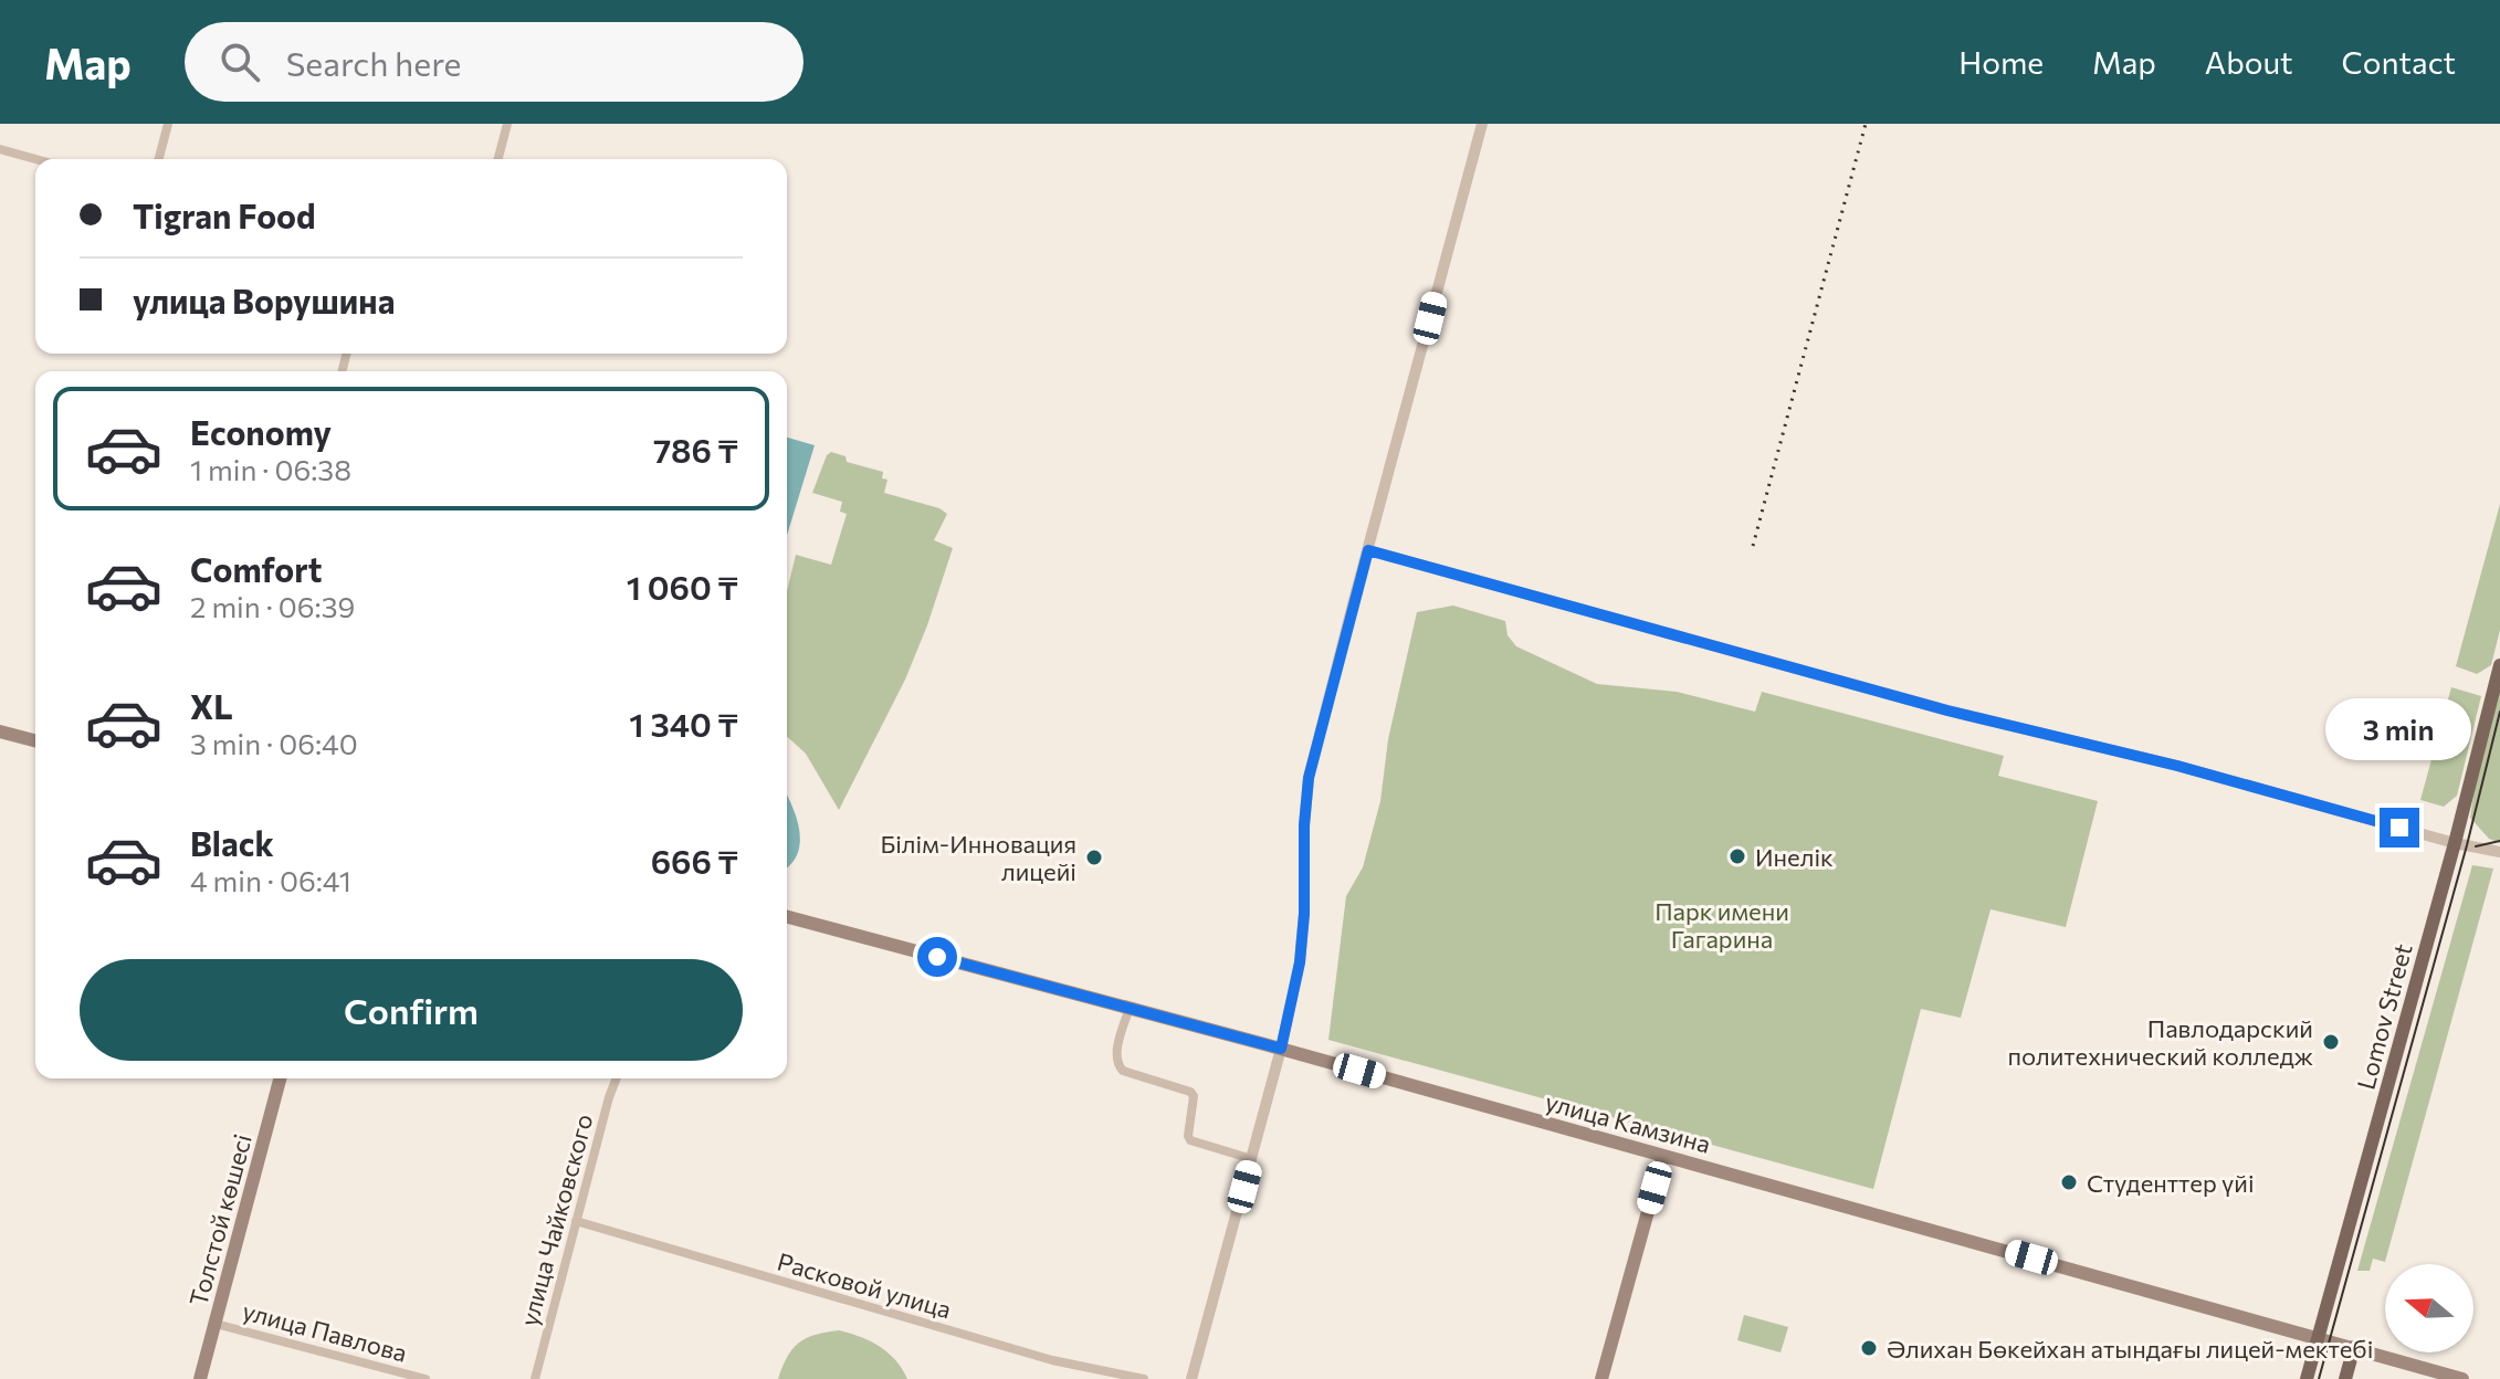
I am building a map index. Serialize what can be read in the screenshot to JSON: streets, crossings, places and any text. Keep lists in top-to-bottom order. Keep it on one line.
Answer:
{"streets":{"main road":["Lomov Street","улица Камзина","Толстой көшесі"],"street":["улица Чайковского","Расковой улица","улица Павлова"]},"crossings":[["Lomov Street","улица Камзина"],["Толстой көшесі","улица Павлова"],["улица Чайковского","Расковой улица"]],"parks":["Парк имени Гагарина"],"places":["Инелік","Білім-Инновация лицейі","Павлодарский политехнический колледж","Студенттер үйі","Әлихан Бөкейхан атындағы лицей-мектебі"],"north":"left","page":{"header":"Map","search":"Search here","nav":["Home","Map","About","Contact"],"banner":["Tigran Food","улица Ворушина"],"list":[{"name":"Economy","note":"1 min · 06:38","value":"786 ₸"},{"name":"Comfort","note":"2 min · 06:39","value":"1 060 ₸"},{"name":"XL","note":"3 min · 06:40","value":"1 340 ₸"},{"name":"Black","note":"4 min · 06:41","value":"666 ₸"}],"bubble":"3 min","buttons":"Confirm"}}
